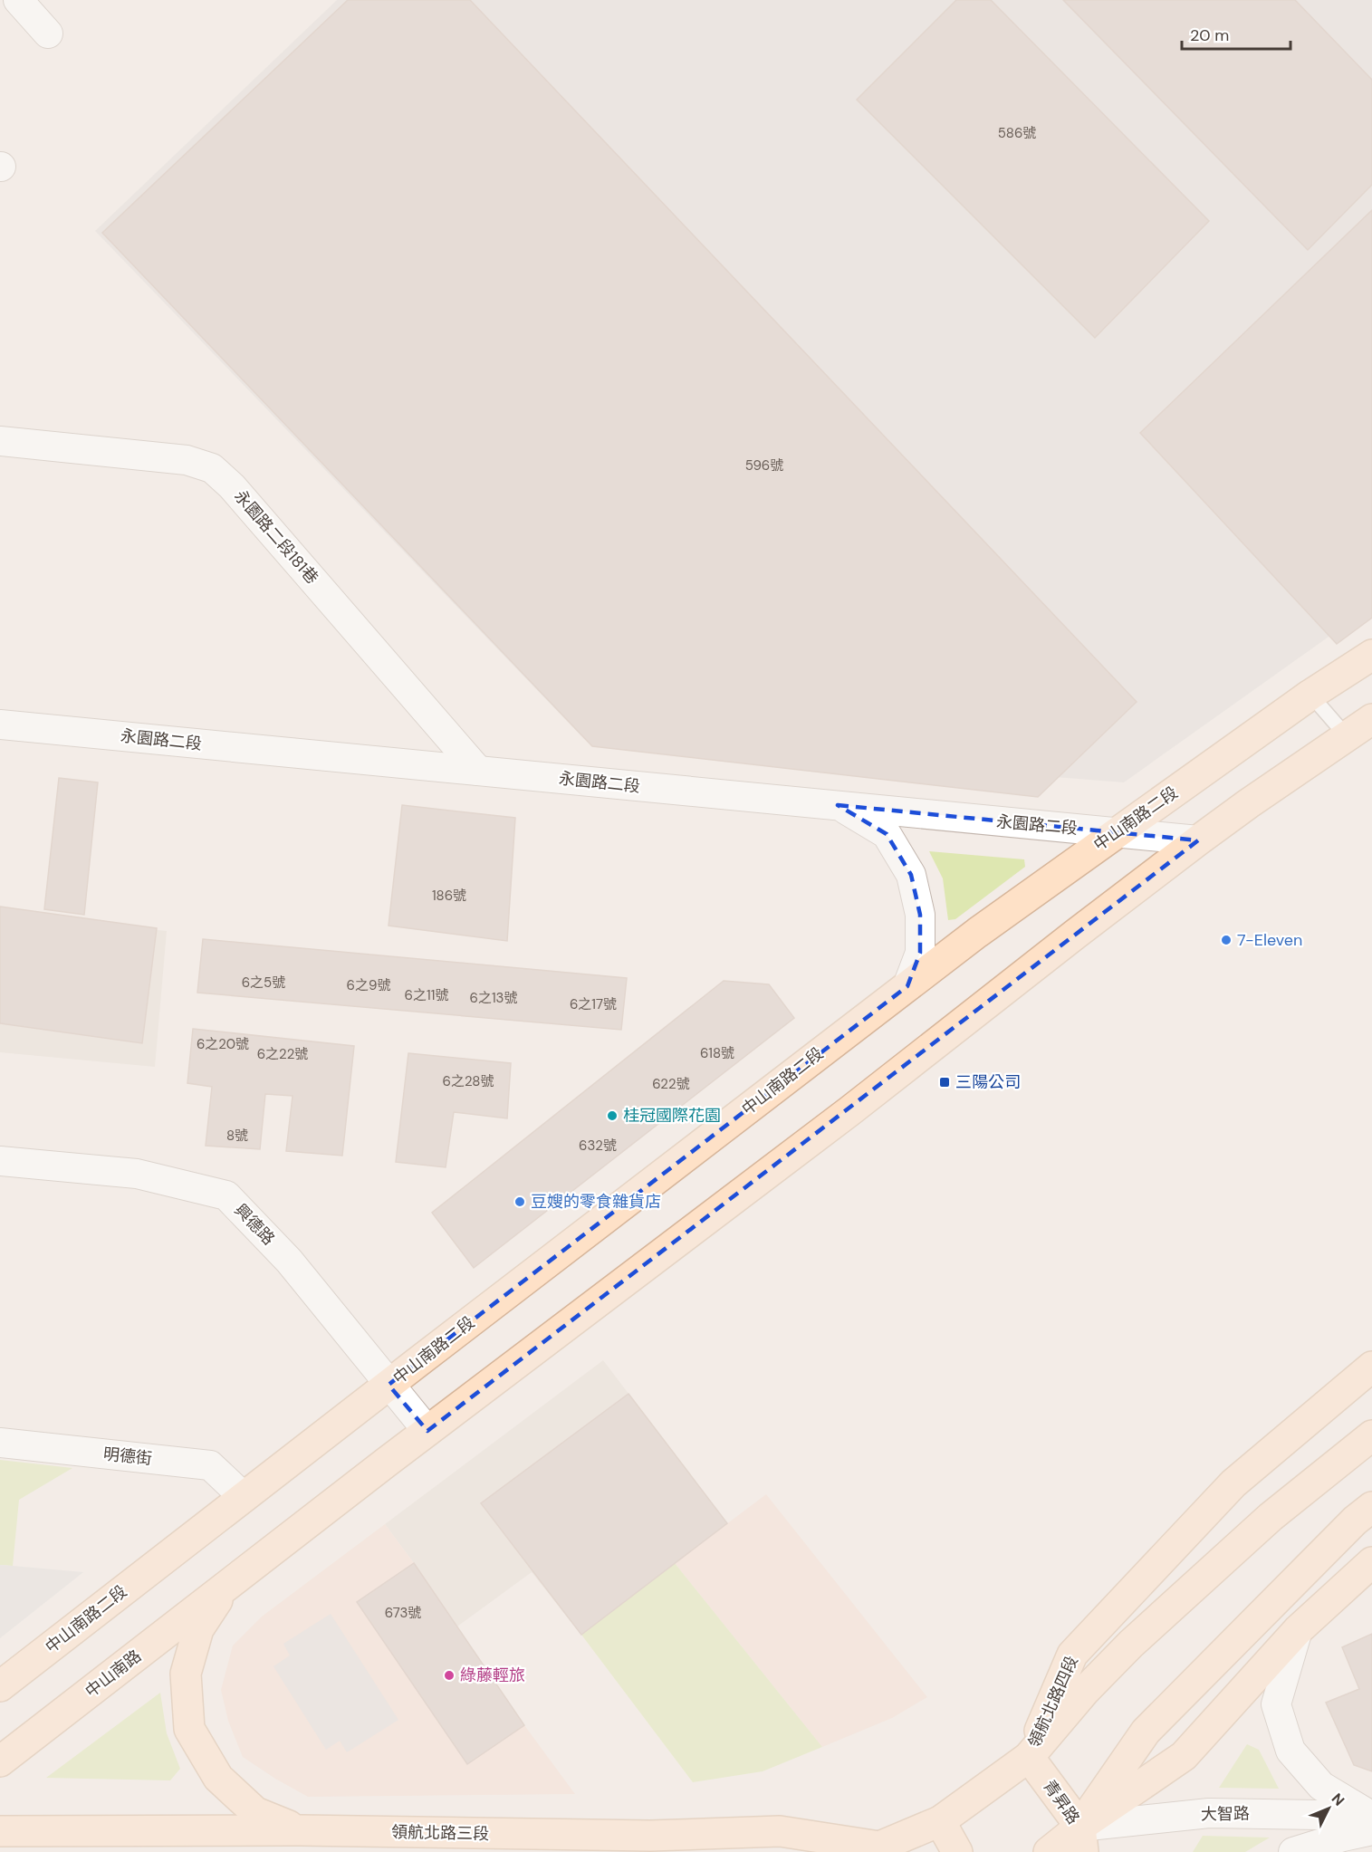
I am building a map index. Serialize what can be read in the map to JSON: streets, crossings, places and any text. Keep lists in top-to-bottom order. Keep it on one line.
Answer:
{"streets":{"main road":["中山南路二段","中山南路","領航北路四段","青昇路","領航北路三段"],"street":["永園路二段181巷","永園路二段","興德路","明德街","大智路"]},"crossings":[["永園路二段181巷","永園路二段"],["永園路二段","中山南路二段"],["中山南路二段","興德路"],["中山南路二段","明德街"],["領航北路四段","青昇路"],["領航北路四段","領航北路三段"],["青昇路","大智路"],["青昇路","領航北路三段"]],"places":{"other":["7-Eleven","桂冠國際花園","豆嫂的零食雜貨店","綠藤輕旅"],"transit":["三陽公司"]},"house_numbers":["586號","596號","186號","6之5號","6之9號","6之11號","6之13號","6之17號","6之20號","618號","6之22號","6之28號","622號","8號","632號","673號"],"scale_bar":"20 m","north":"top right"}
